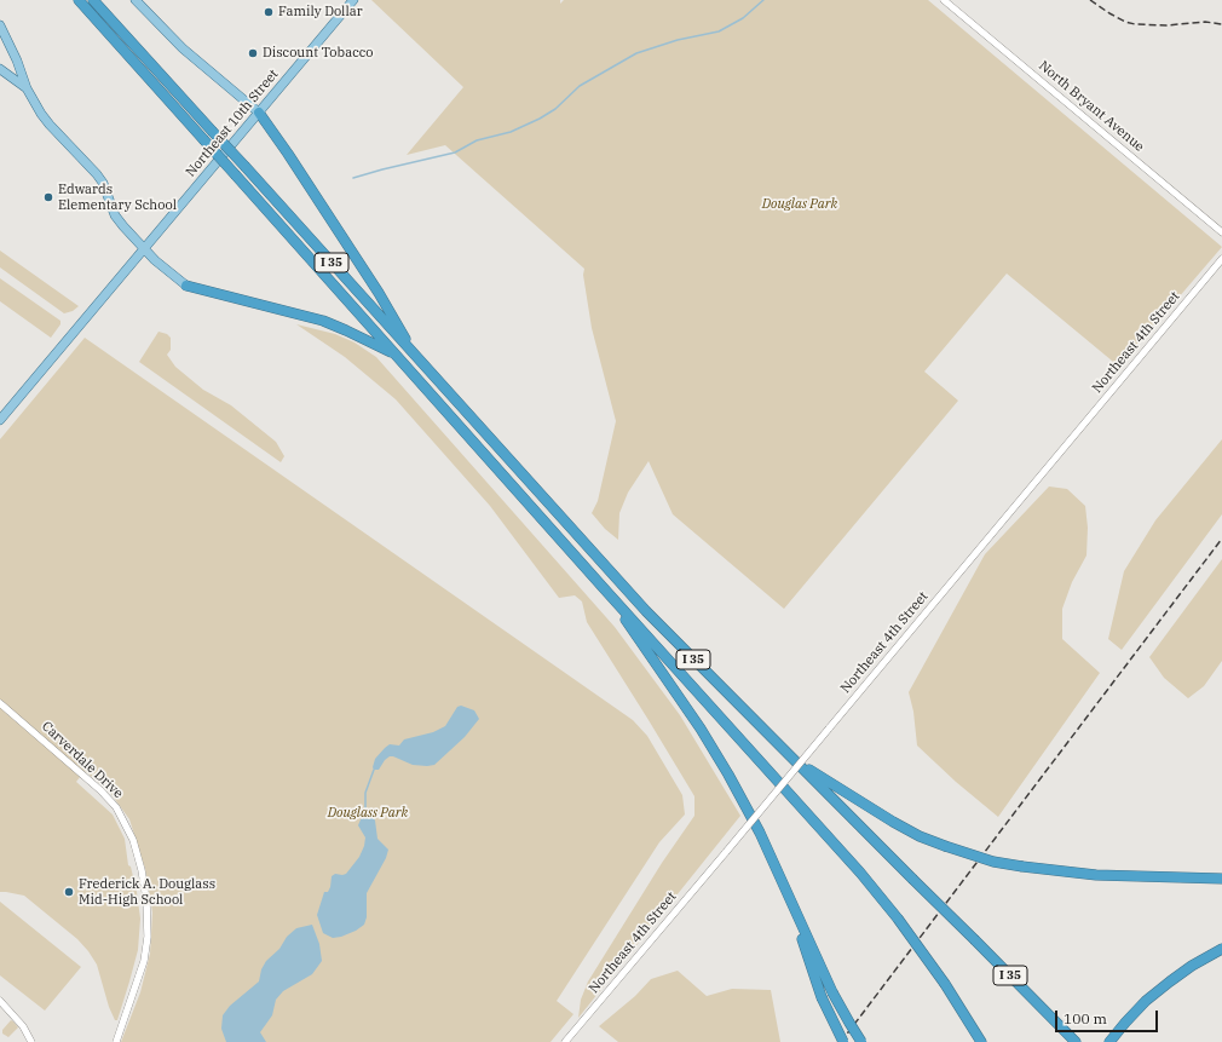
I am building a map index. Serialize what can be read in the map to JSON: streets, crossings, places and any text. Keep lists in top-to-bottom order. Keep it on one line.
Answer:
{"streets":{"highway":["I 35"],"main road":["Northeast 10th Street"],"street":["North Bryant Avenue","Northeast 4th Street","Carverdale Drive"]},"parks":["Douglas Park","Douglass Park"],"places":["Family Dollar","Discount Tobacco","Edwards Elementary School","Frederick A. Douglass Mid-High School"],"scale_bar":"100 m"}
